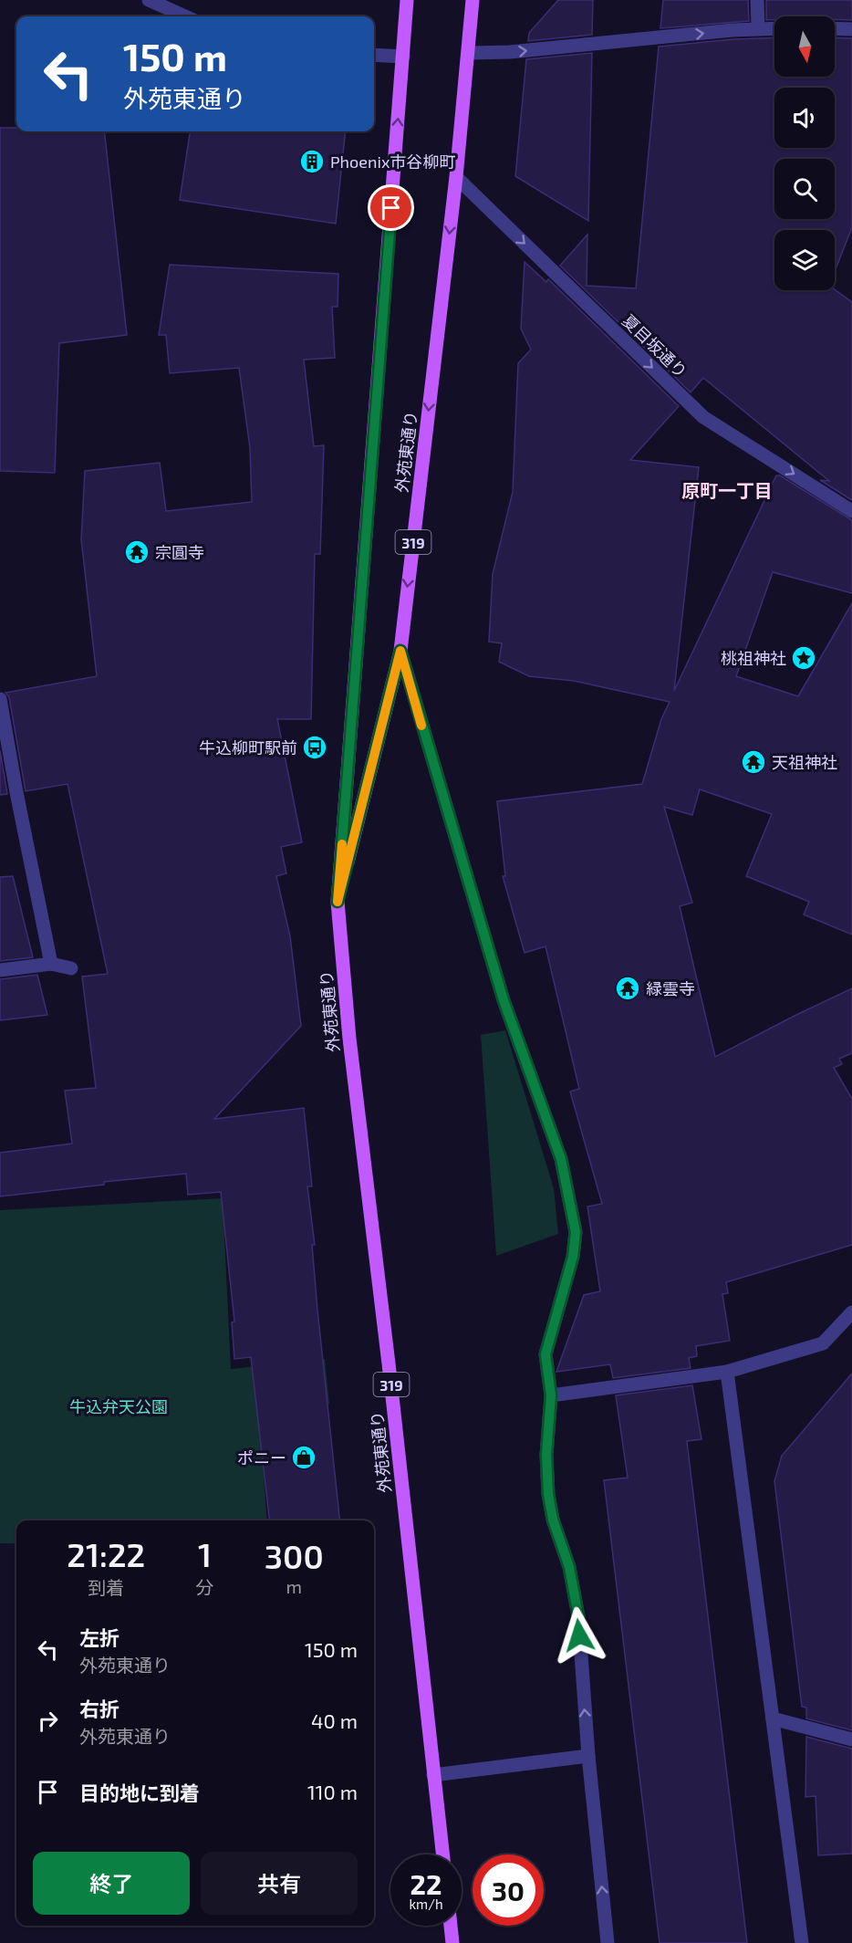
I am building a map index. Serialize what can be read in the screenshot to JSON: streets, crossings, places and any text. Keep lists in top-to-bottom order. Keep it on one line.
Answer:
{"streets":{"main road":["外苑東通り","319"],"street":["夏目坂通り"]},"crossings":[["夏目坂通り","外苑東通り"]],"one_way":["夏目坂通り"],"districts":["原町一丁目"],"parks":["牛込弁天公園"],"places":{"building":["Phoenix市谷柳町"],"temple":["宗圓寺","天祖神社","緑雲寺"],"place":["桃祖神社"],"bus stop":["牛込柳町駅前"],"shop":["ポニー"]},"north":"bottom","page":{"turn":["150 m","外苑東通り"],"eta":["21:22","到着","1","分","300","m"],"list":[{"name":"左折","note":"外苑東通り","value":"150 m"},{"name":"右折","note":"外苑東通り","value":"40 m"},{"name":"目的地に到着","value":"110 m"}],"buttons":["終了","共有"],"speed":"22 km/h","limit":"30"}}
